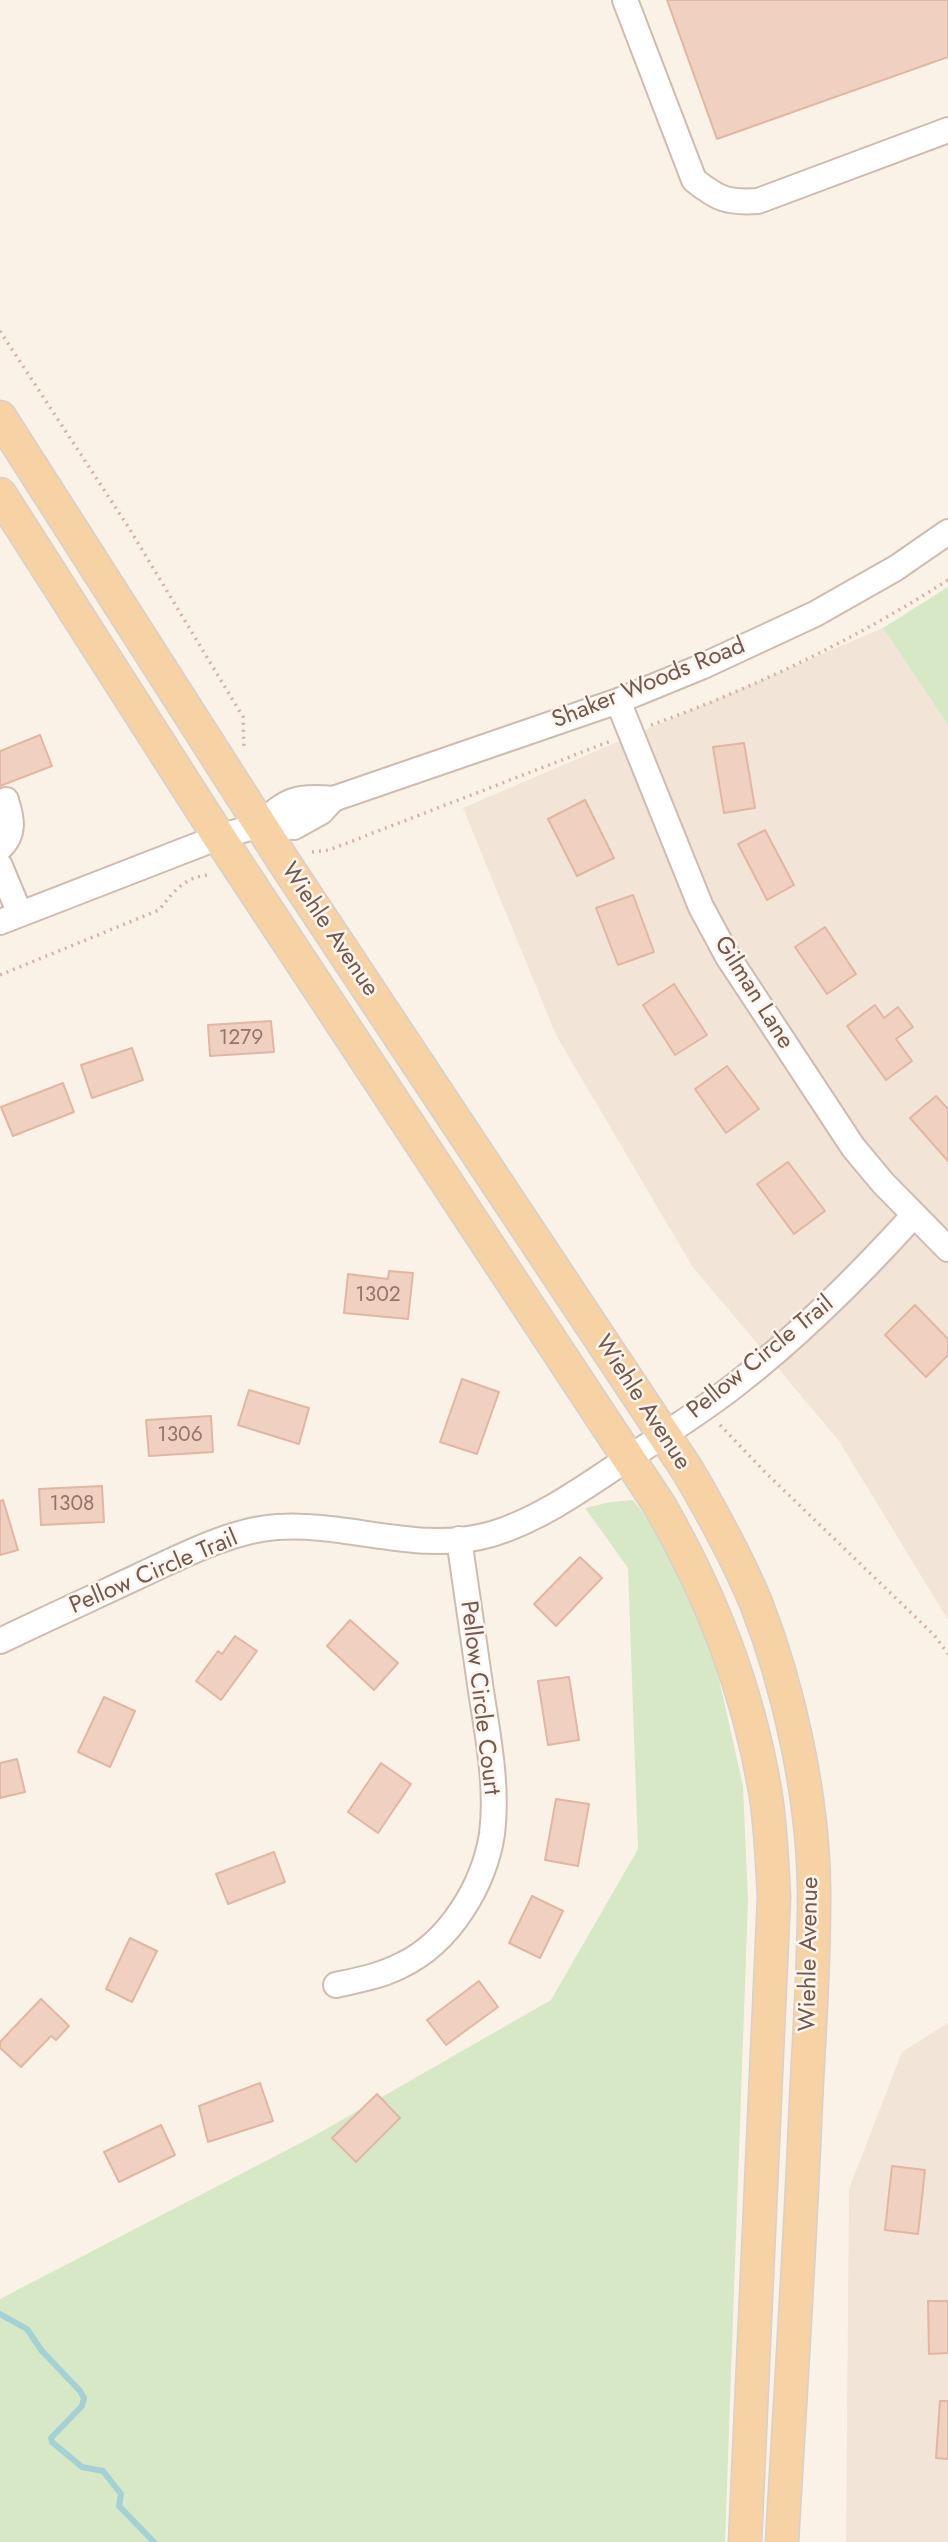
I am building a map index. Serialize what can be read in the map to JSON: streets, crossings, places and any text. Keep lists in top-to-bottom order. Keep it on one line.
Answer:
{"streets":{"main road":["Wiehle Avenue"],"street":["Shaker Woods Road","Gilman Lane","Pellow Circle Trail","Pellow Circle Court"]},"crossings":[["Shaker Woods Road","Wiehle Avenue"],["Shaker Woods Road","Gilman Lane"],["Wiehle Avenue","Pellow Circle Trail"],["Gilman Lane","Pellow Circle Trail"],["Pellow Circle Trail","Pellow Circle Court"]],"house_numbers":["1279","1302","1306","1308"]}
